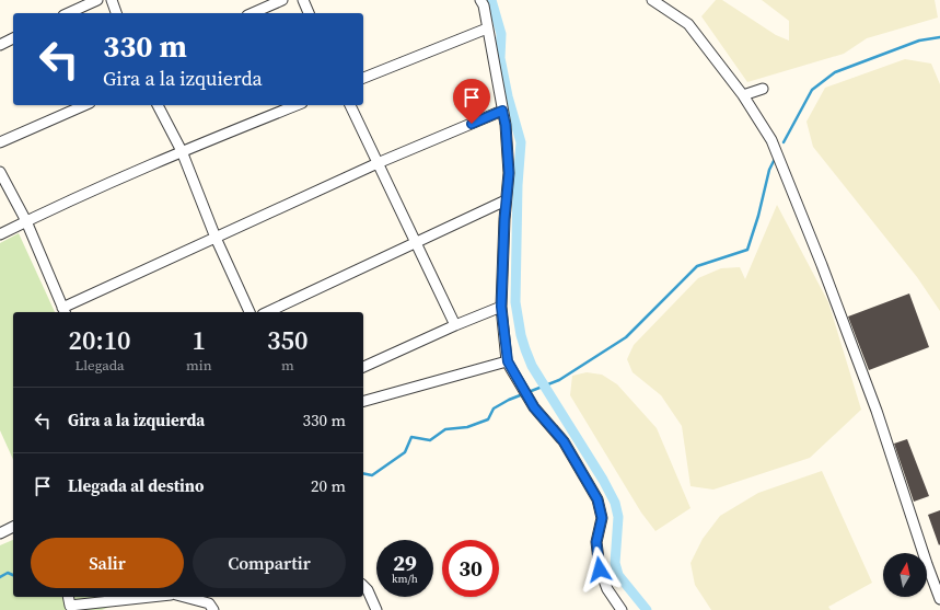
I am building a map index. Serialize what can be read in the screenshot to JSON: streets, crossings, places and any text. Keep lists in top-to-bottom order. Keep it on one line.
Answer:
{"north":"top","page":{"turn":["330 m","Gira a la izquierda"],"eta":["20:10","Llegada","1","min","350","m"],"list":[{"name":"Gira a la izquierda","value":"330 m"},{"name":"Llegada al destino","value":"20 m"}],"buttons":["Salir","Compartir"],"speed":"29 km/h","limit":"30"}}
